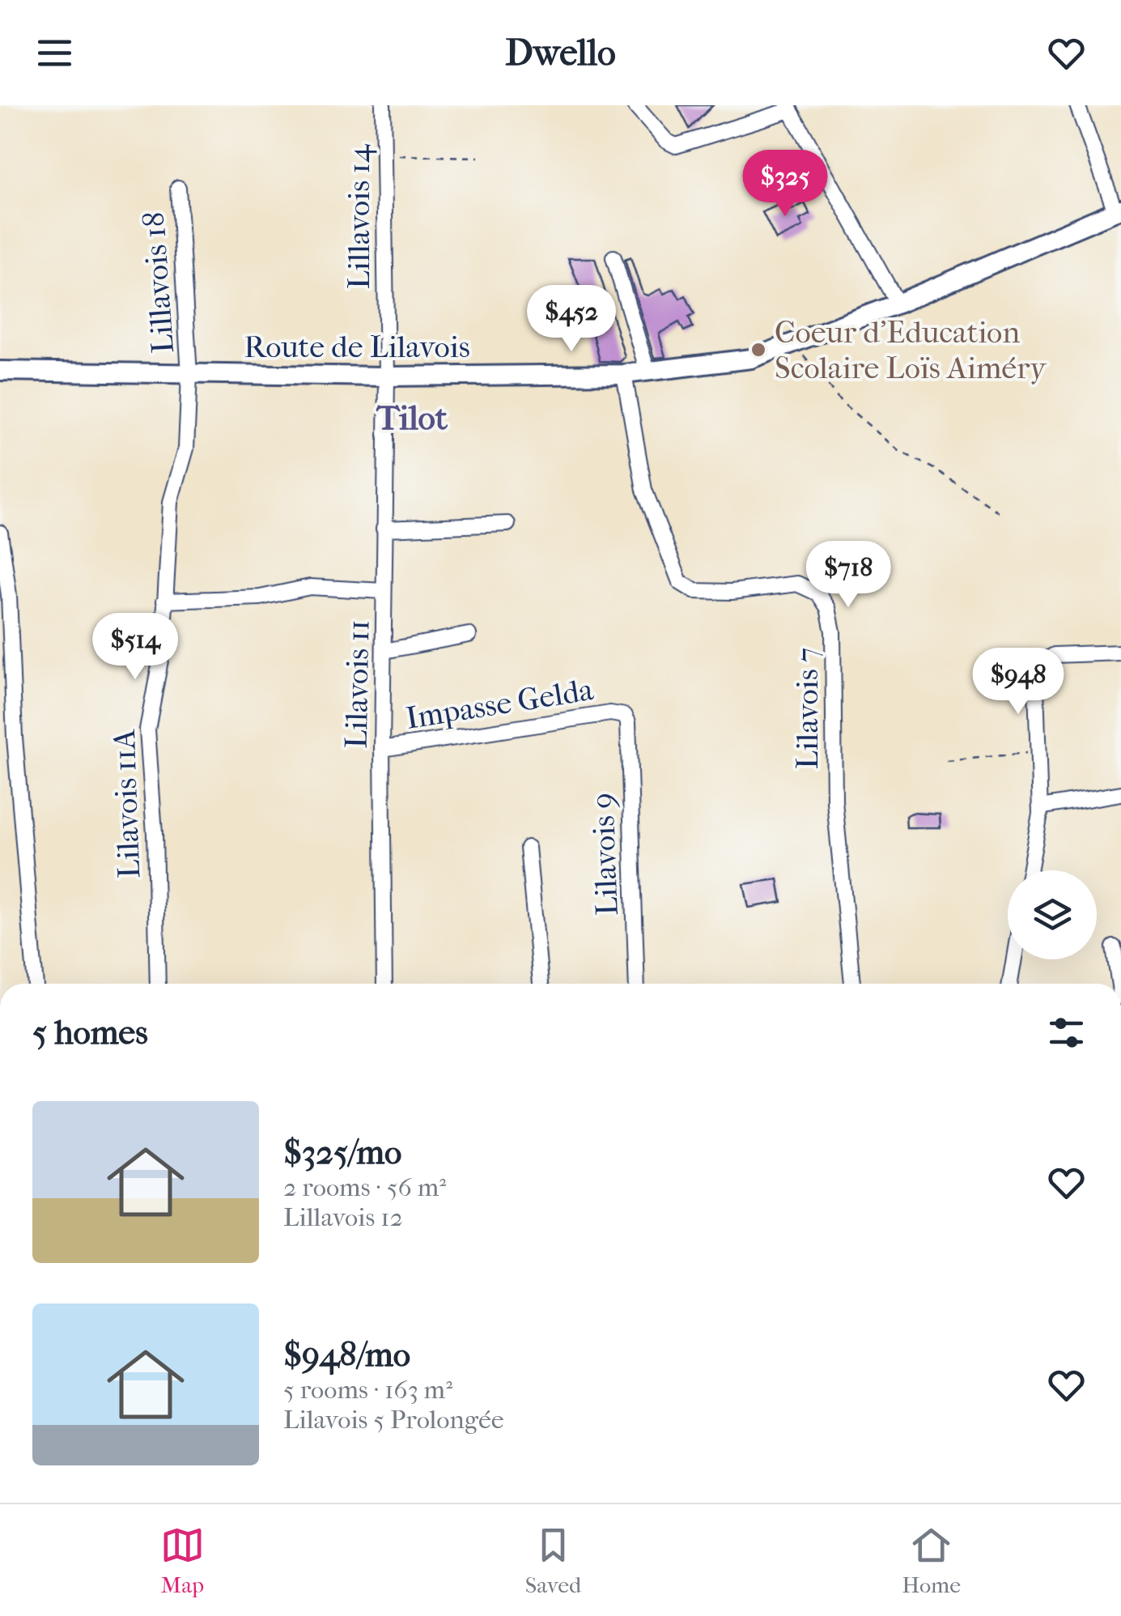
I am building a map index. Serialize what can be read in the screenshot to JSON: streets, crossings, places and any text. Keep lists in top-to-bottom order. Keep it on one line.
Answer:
{"streets":{"main road":["Route de Lilavois"],"street":["Lillavois 14","Lillavois 18","Lilavois 11","Impasse Gelda","Lilavois 7","Lilavois 11A","Lilavois 9"]},"crossings":[["Lillavois 14","Route de Lilavois"],["Lillavois 14","Lilavois 11"],["Lillavois 18","Route de Lilavois"],["Lillavois 18","Lilavois 11A"],["Route de Lilavois","Lilavois 11"],["Route de Lilavois","Lilavois 7"],["Route de Lilavois","Lilavois 11A"],["Lilavois 11","Impasse Gelda"],["Impasse Gelda","Lilavois 9"]],"districts":["Tilot"],"places":["Coeur d'Education Scolaire Loïs Aiméry"],"page":{"header":"Dwello","price":["$325","$452","$718","$514","$948"],"heading":"5 homes","list":[{"name":"$325/mo","note":"2 rooms · 56 m² · Lillavois 12"},{"name":"$948/mo","note":"5 rooms · 163 m² · Lilavois 5 Prolongée"}],"tabs":["Map","Saved","Home"]}}
